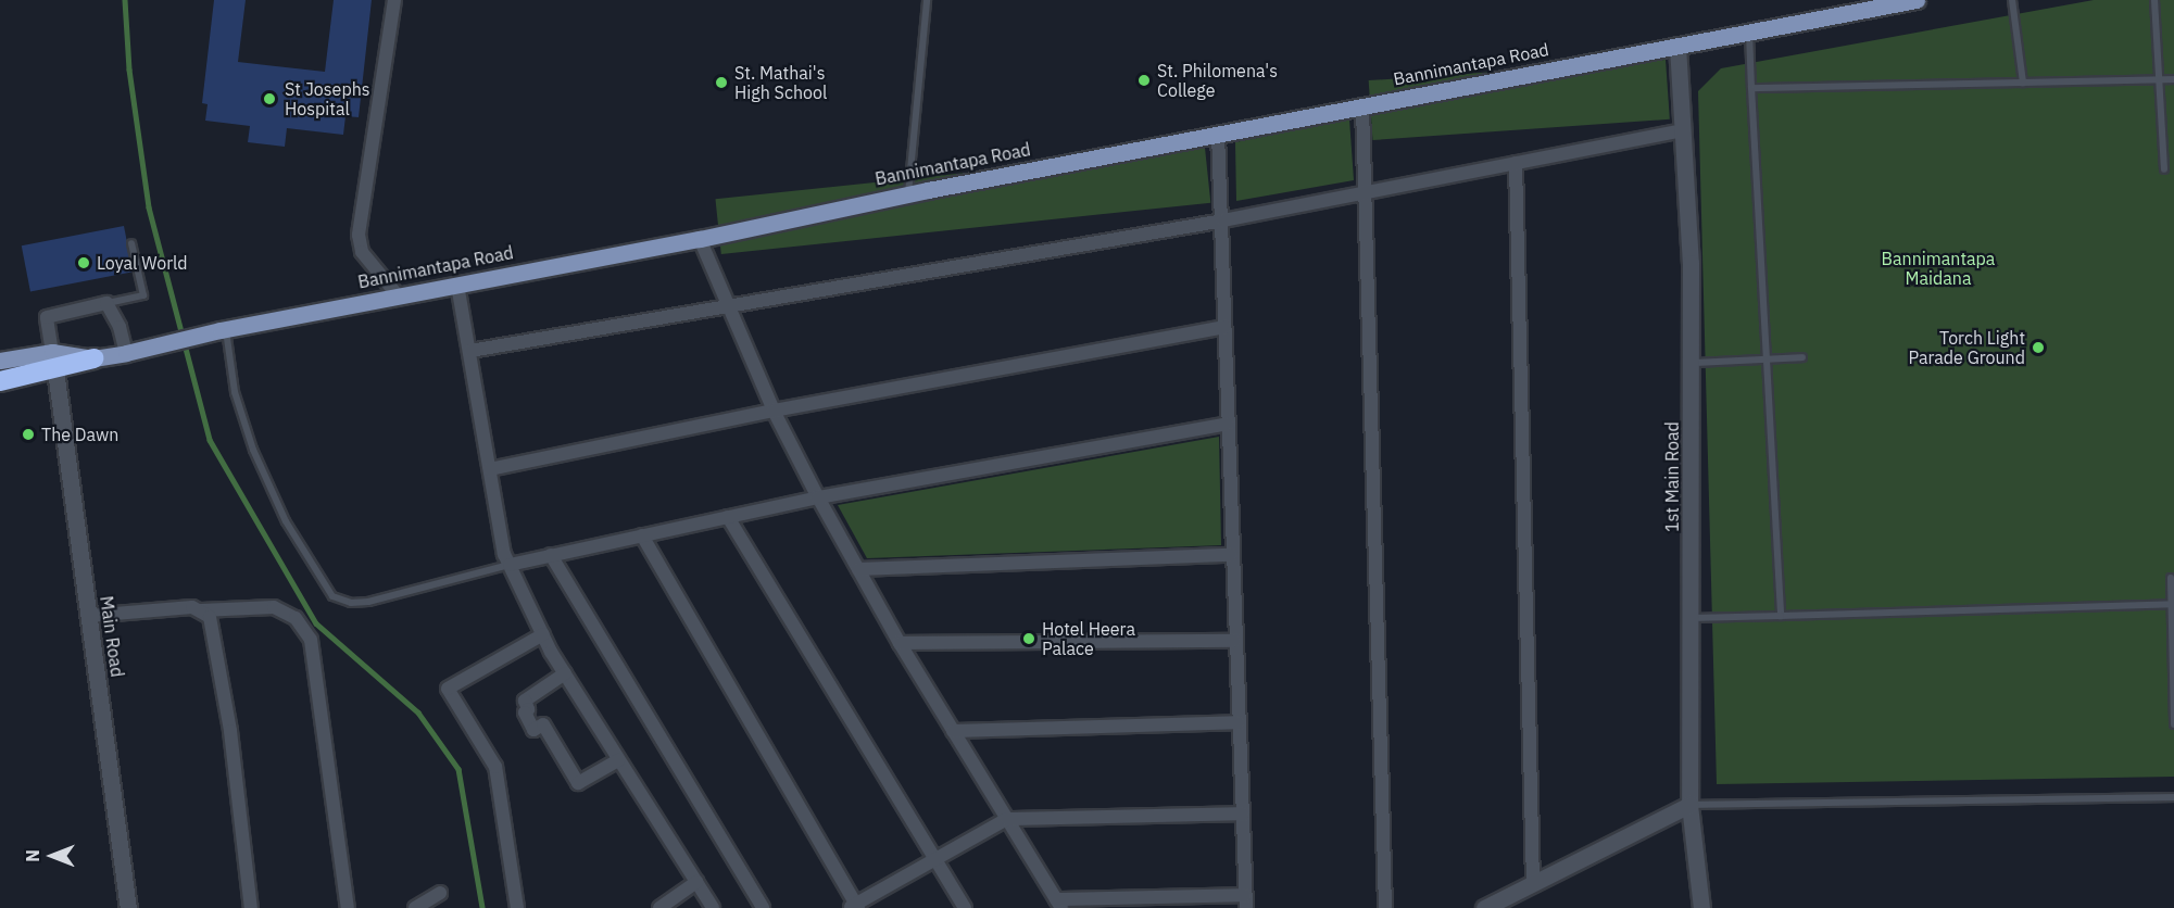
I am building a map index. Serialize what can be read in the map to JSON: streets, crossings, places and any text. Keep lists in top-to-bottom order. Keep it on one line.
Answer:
{"streets":{"highway":["Bannimantapa Road"],"street":["1st Main Road","Main Road"]},"crossings":[["Bannimantapa Road","1st Main Road"],["Bannimantapa Road","Main Road"]],"parks":["Bannimantapa Maidana"],"places":["St. Philomena's College","St. Mathai's High School","St Josephs Hospital","Loyal World","Torch Light Parade Ground","The Dawn","Hotel Heera Palace"],"north":"left"}
